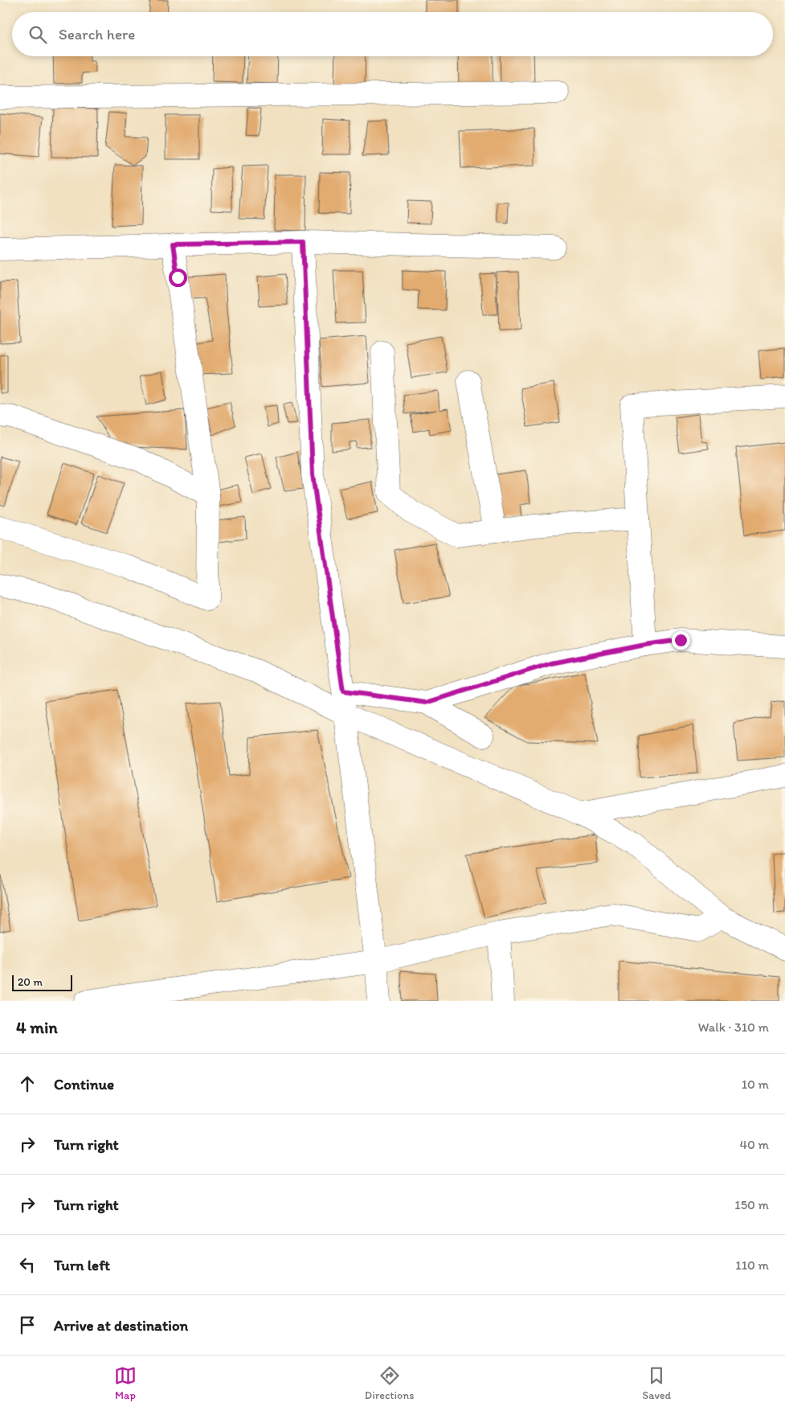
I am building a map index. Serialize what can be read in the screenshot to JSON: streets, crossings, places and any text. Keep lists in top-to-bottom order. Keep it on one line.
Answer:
{"scale_bar":"20 m","page":{"search":"Search here","scale":"20 m","heading":["4 min","Walk · 310 m"],"list":[["Continue","10 m"],["Turn right","40 m"],["Turn right","150 m"],["Turn left","110 m"],"Arrive at destination"],"nav":["Map","Directions","Saved"]}}
